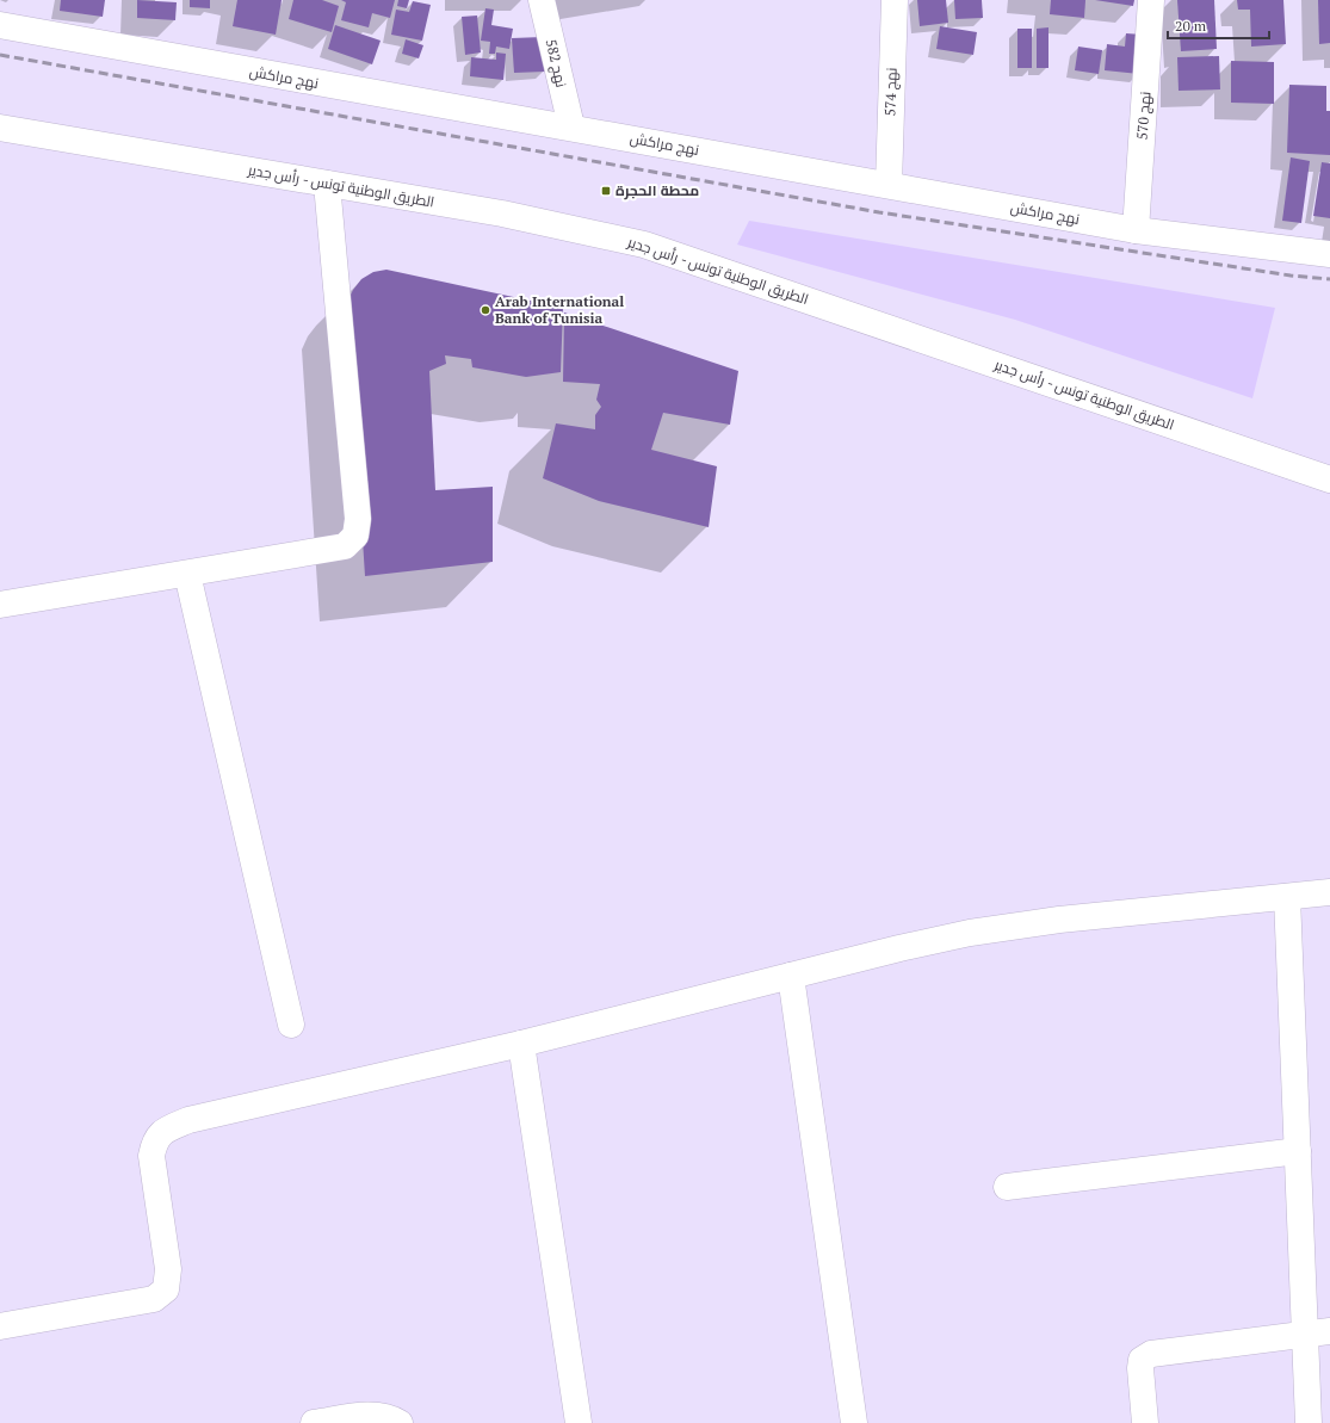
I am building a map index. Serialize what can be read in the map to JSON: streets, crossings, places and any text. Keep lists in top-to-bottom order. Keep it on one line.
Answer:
{"streets":{"street":["نهج 582","نهج مراكش","نهج 574","نهج 570","الطريق الوطنية تونس - رأس جدير"]},"crossings":[["نهج 582","نهج مراكش"],["نهج مراكش","نهج 574"],["نهج مراكش","نهج 570"]],"places":{"transit":["محطة الحجرة"],"other":["Arab International Bank of Tunisia"]},"scale_bar":"20 m"}
